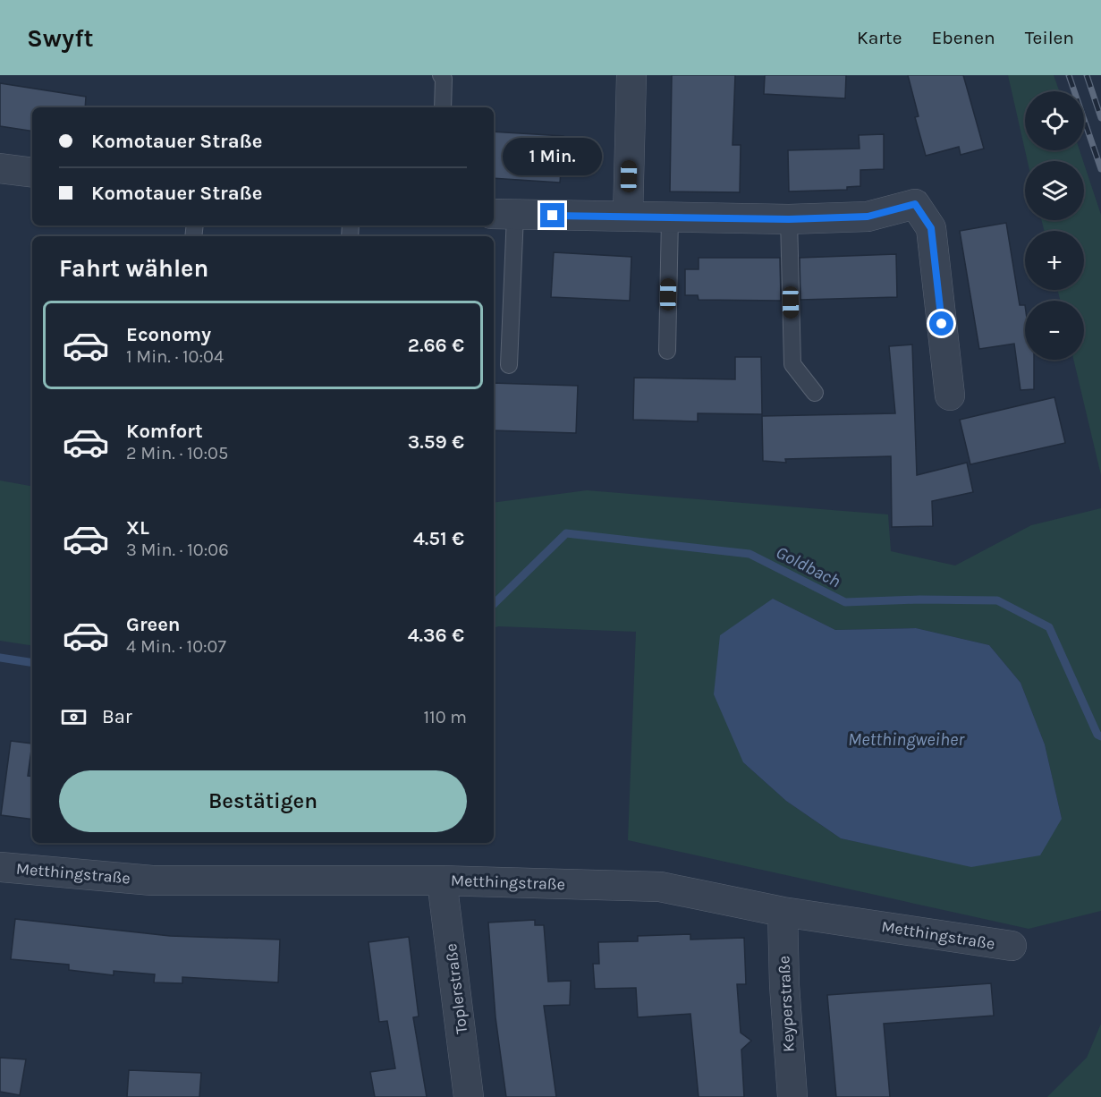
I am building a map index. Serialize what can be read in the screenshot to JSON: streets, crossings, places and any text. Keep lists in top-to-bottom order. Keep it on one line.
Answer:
{"streets":{"street":["Metthingstraße","Toplerstraße","Keyperstraße"]},"crossings":[["Metthingstraße","Toplerstraße"],["Metthingstraße","Keyperstraße"]],"water":["Goldbach","Metthingweiher"],"page":{"header":"Swyft","nav":["Karte","Ebenen","Teilen"],"map_buttons":["+","−"],"banner":["Komotauer Straße","Komotauer Straße"],"bubble":"1 Min.","heading":"Fahrt wählen","list":[{"name":"Economy","note":"1 Min. · 10:04","value":"2.66 €"},{"name":"Komfort","note":"2 Min. · 10:05","value":"3.59 €"},{"name":"XL","note":"3 Min. · 10:06","value":"4.51 €"},{"name":"Green","note":"4 Min. · 10:07","value":"4.36 €"}],"pay":["Bar","110 m"],"buttons":"Bestätigen"}}
